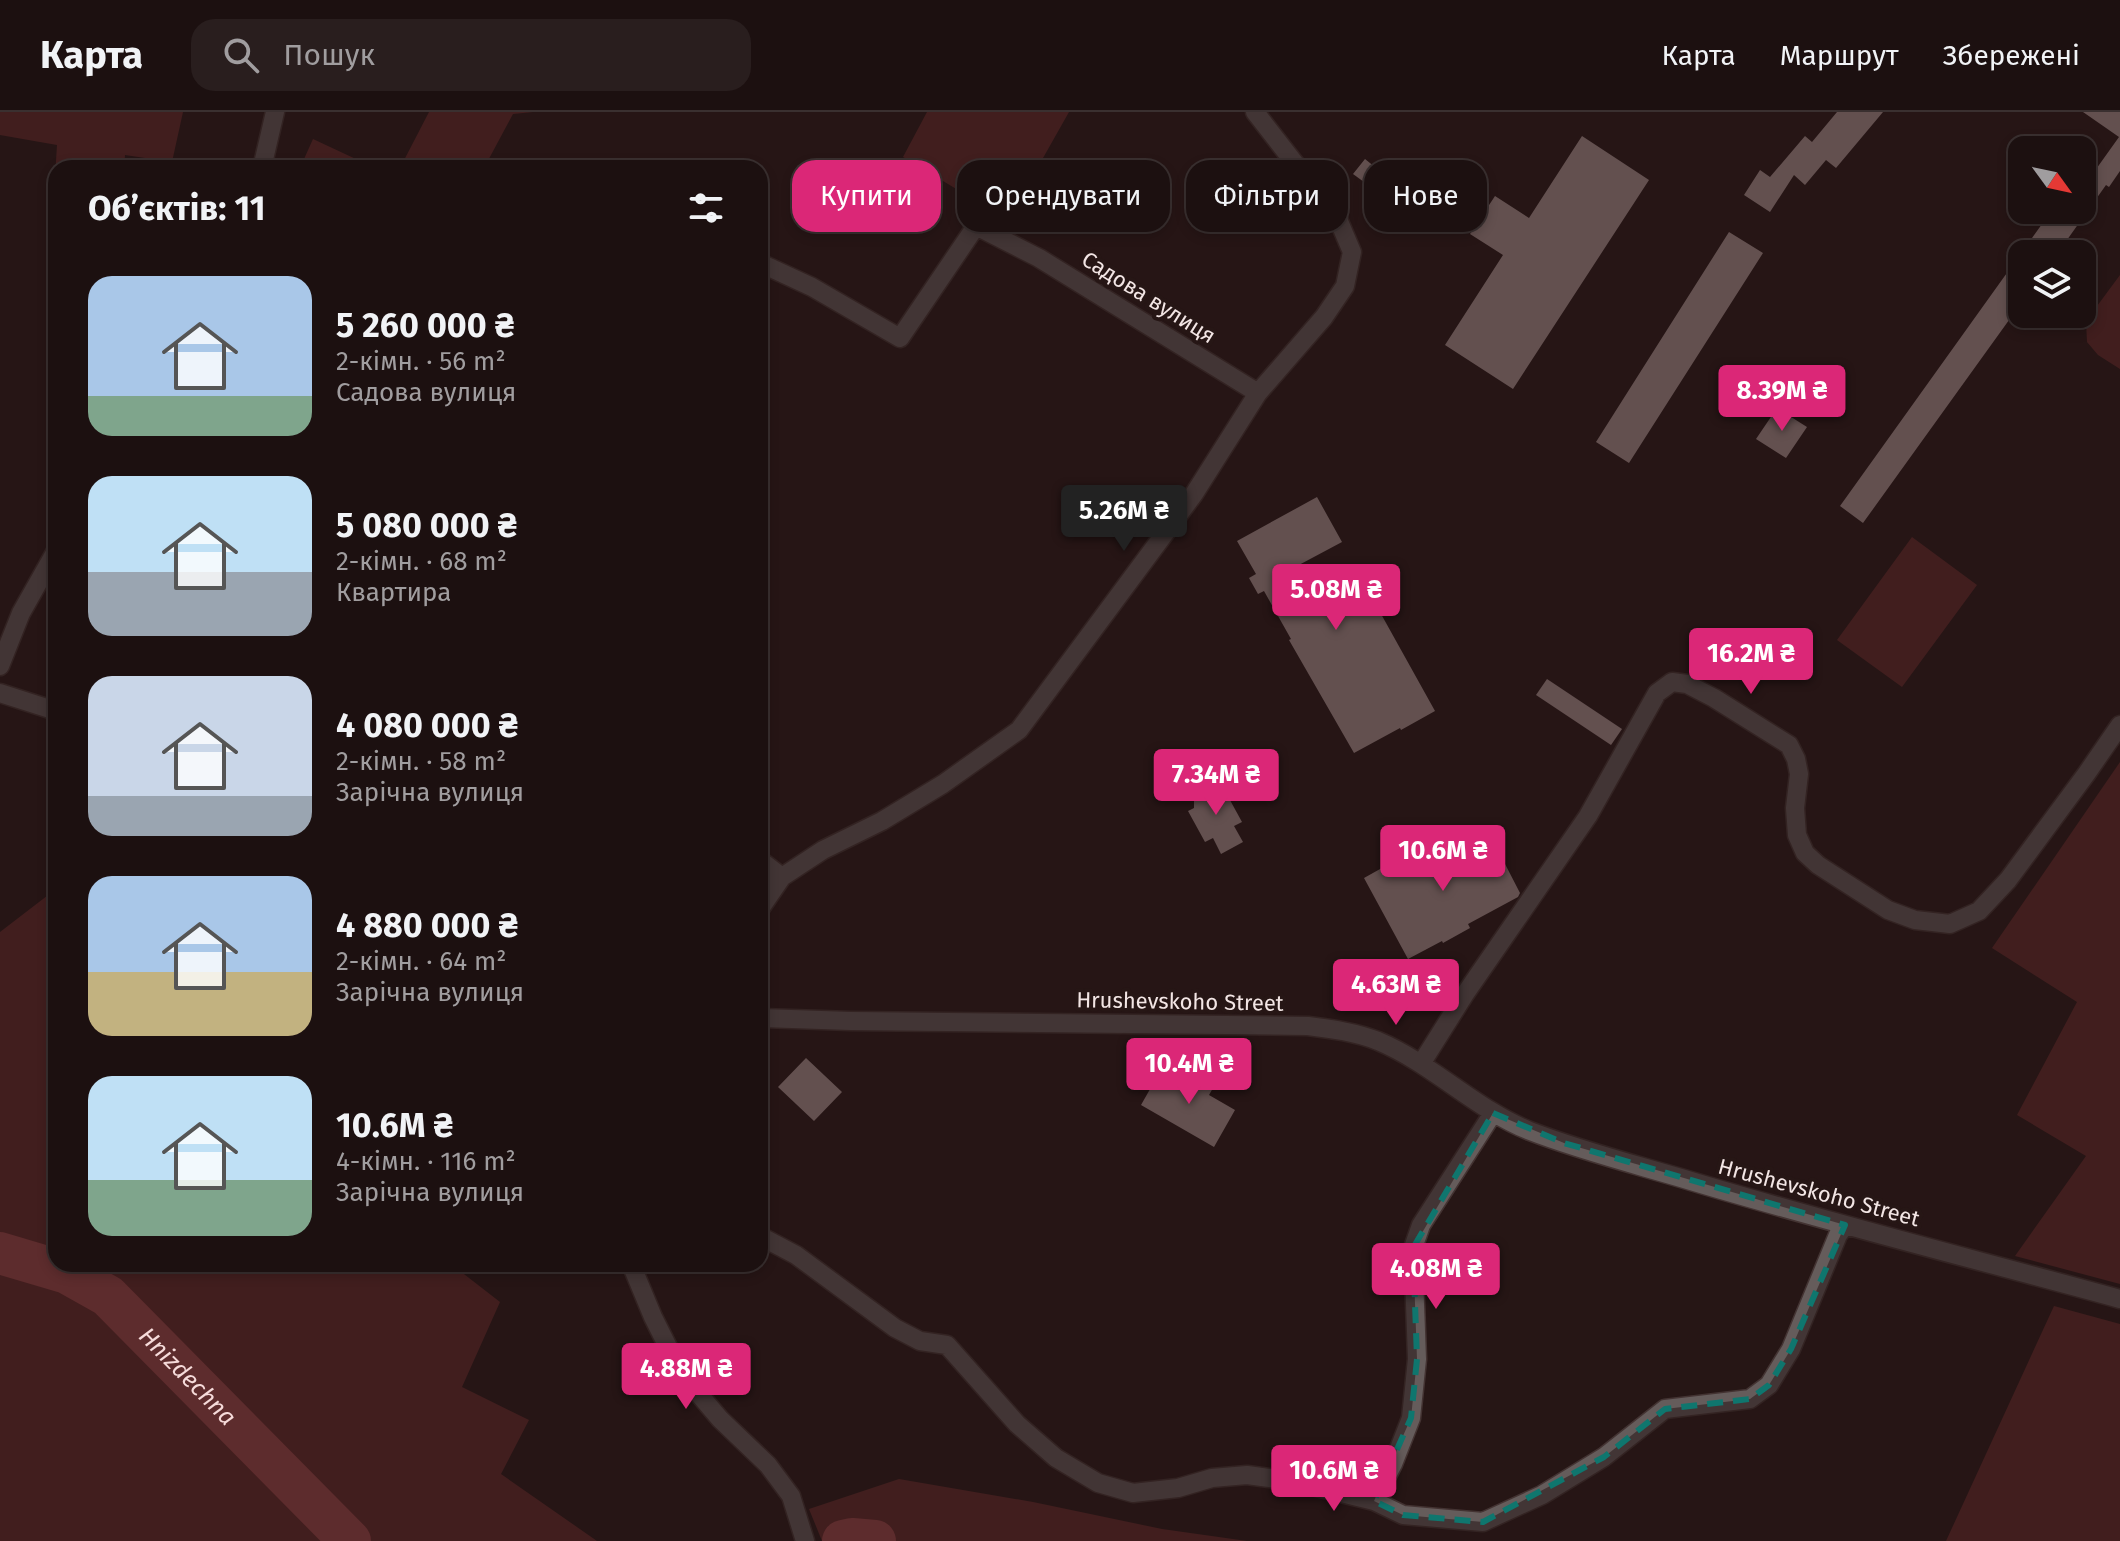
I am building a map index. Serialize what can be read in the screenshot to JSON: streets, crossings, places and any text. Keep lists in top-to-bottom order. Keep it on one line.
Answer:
{"streets":{"street":["Садова вулиця","Hrushevskoho Street"]},"water":["Hnizdechna"],"north":"bottom right","page":{"header":"Карта","search":"Пошук","nav":["Карта","Маршрут","Збережені"],"chip":["Купити","Орендувати","Фільтри","Нове"],"heading":"Об’єктів: 11","list":[{"name":"5 260 000 ₴","note":"2-кімн. · 56 m² · Садова вулиця"},{"name":"5 080 000 ₴","note":"2-кімн. · 68 m² · Квартира"},{"name":"4 080 000 ₴","note":"2-кімн. · 58 m² · Зарічна вулиця"},{"name":"4 880 000 ₴","note":"2-кімн. · 64 m² · Зарічна вулиця"},{"name":"10.6M ₴","note":"4-кімн. · 116 m² · Зарічна вулиця"}],"price":["8.39M ₴","5.26M ₴","5.08M ₴","16.2M ₴","7.34M ₴","10.6M ₴","4.63M ₴","10.4M ₴","4.08M ₴","4.88M ₴","10.6M ₴"]}}
